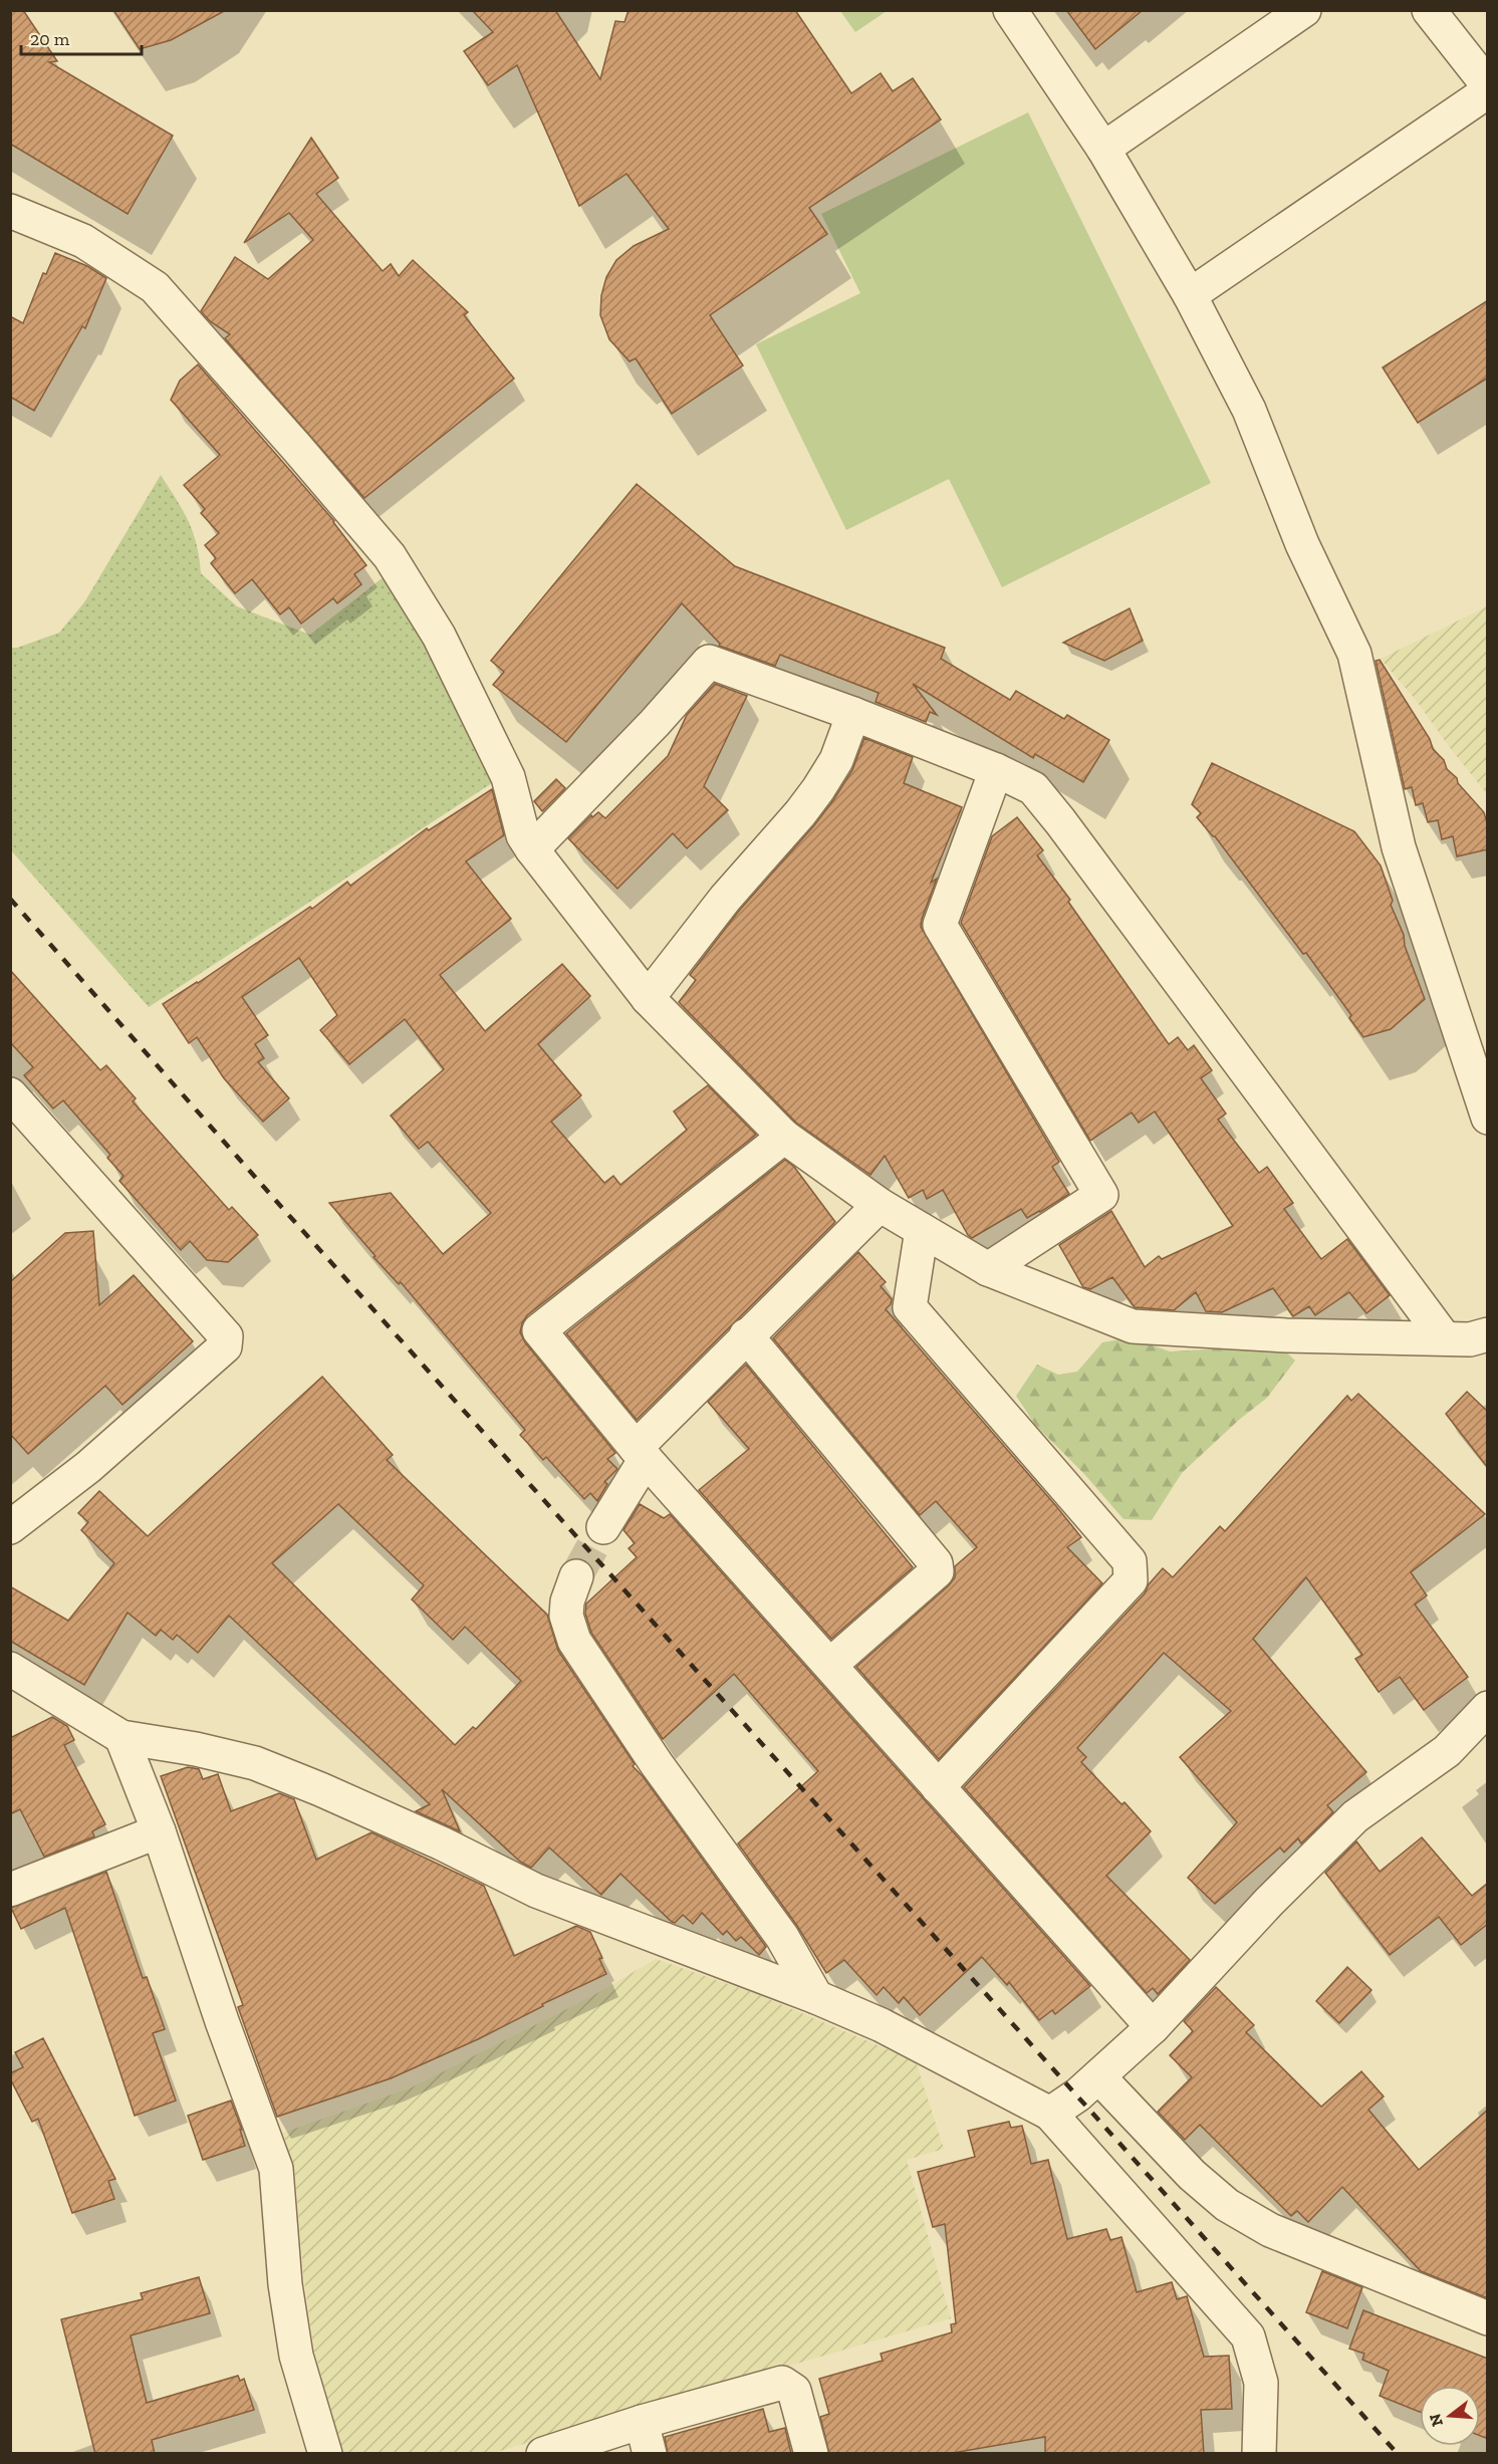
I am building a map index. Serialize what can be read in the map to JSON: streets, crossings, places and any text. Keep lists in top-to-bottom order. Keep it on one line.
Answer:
{"scale_bar":"20 m","north":"left"}
